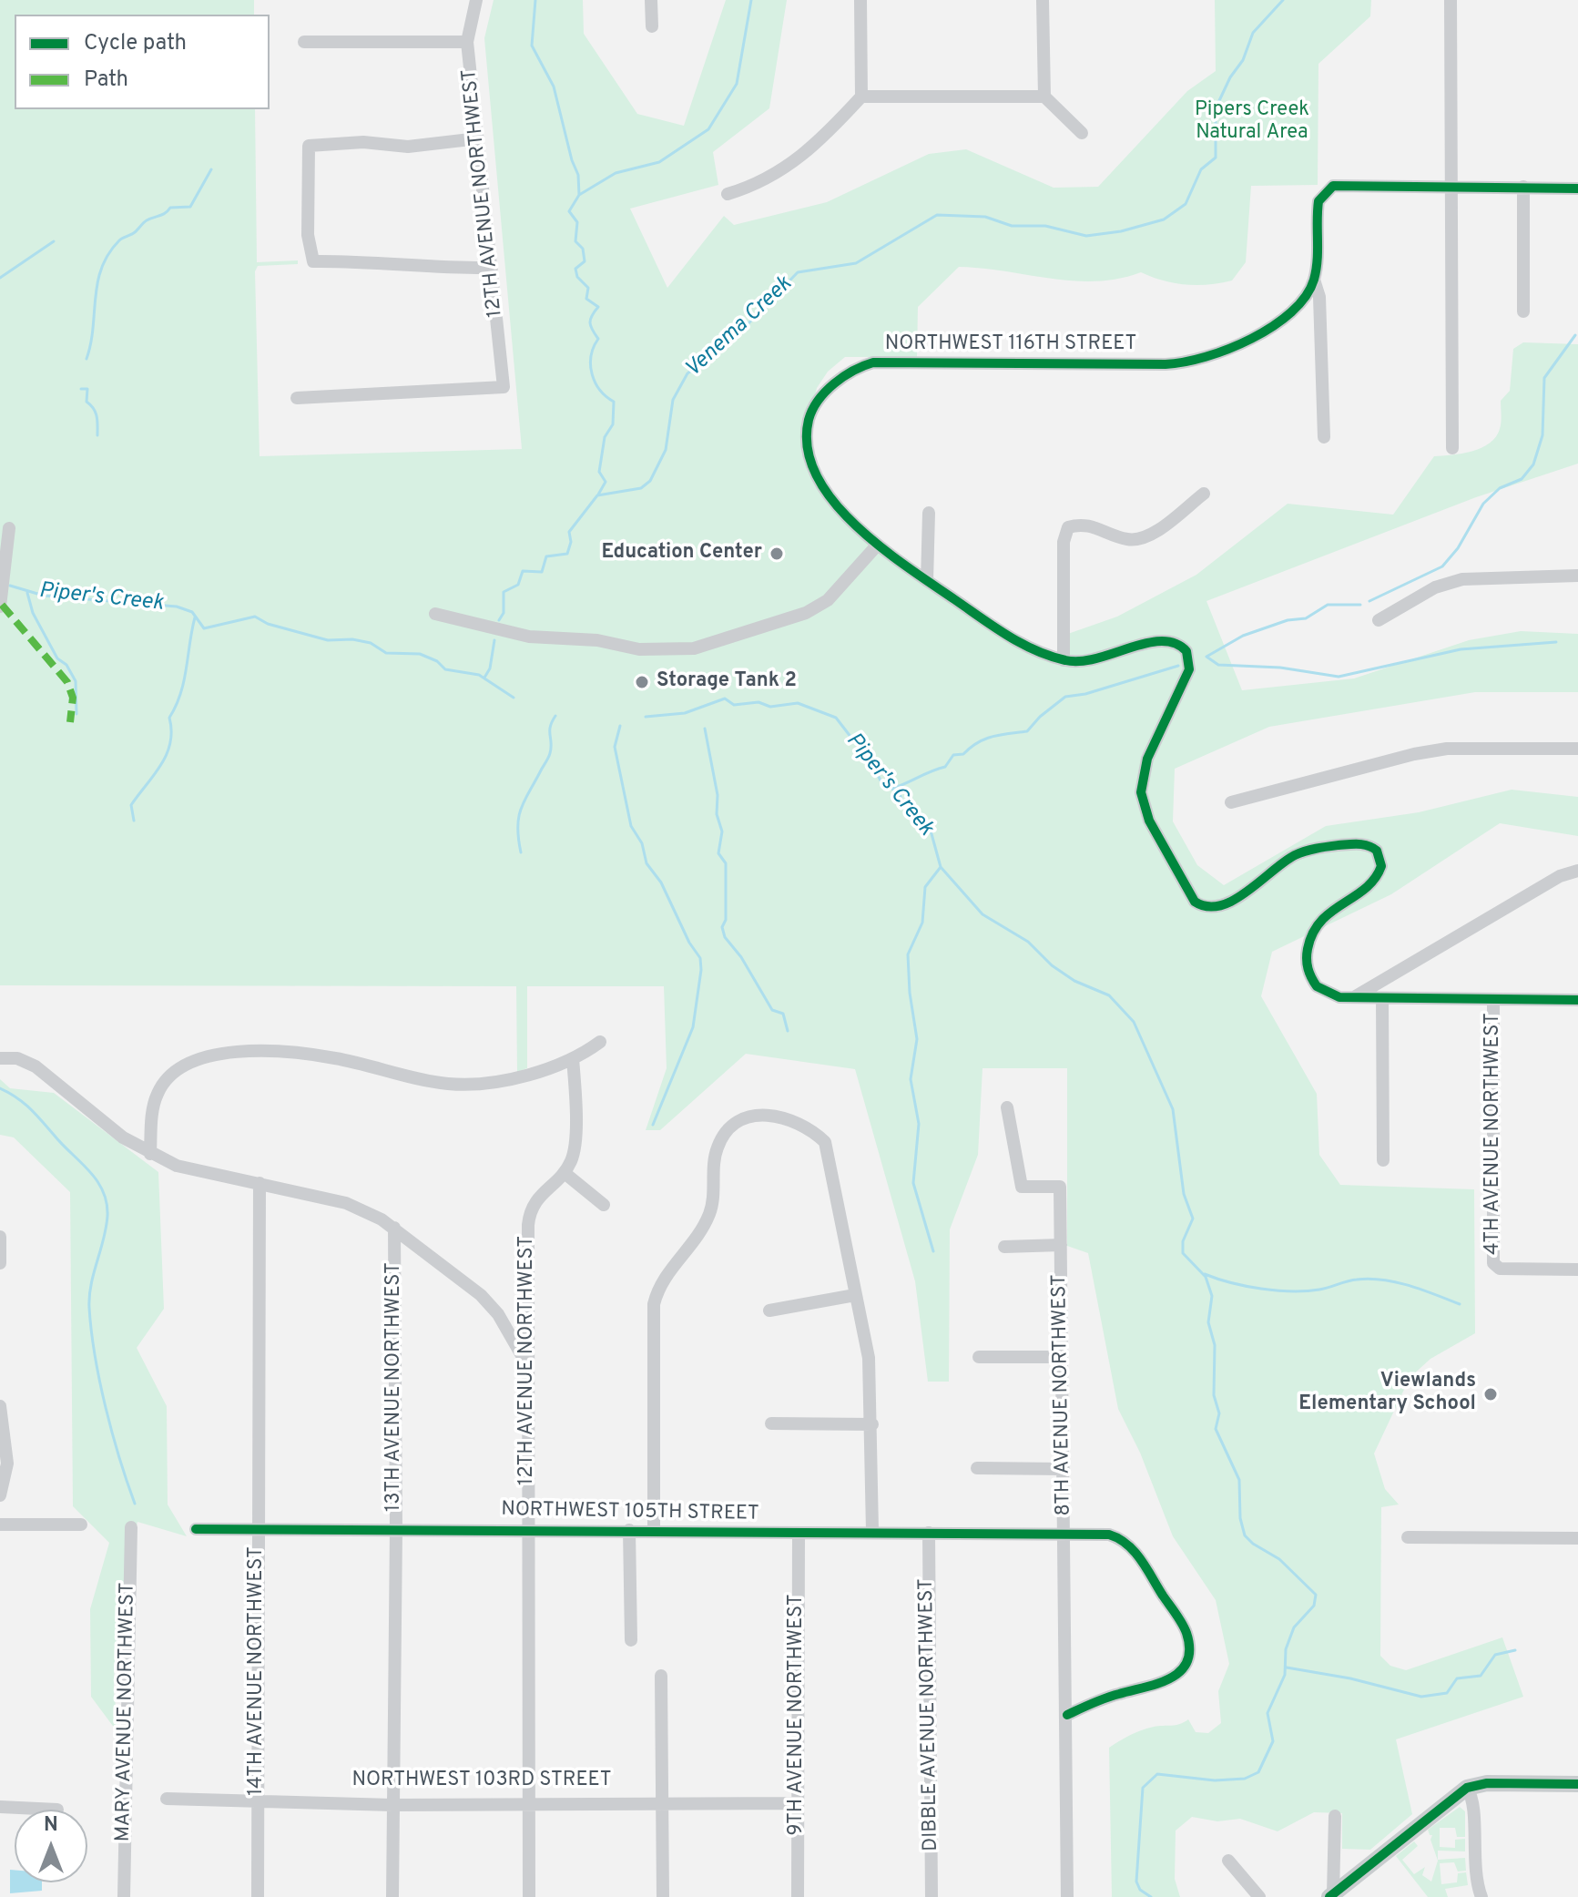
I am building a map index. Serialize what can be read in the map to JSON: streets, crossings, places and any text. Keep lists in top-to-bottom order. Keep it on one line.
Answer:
{"streets":{"street":["12TH AVENUE NORTHWEST","NORTHWEST 116TH STREET","4TH AVENUE NORTHWEST","13TH AVENUE NORTHWEST","8TH AVENUE NORTHWEST","NORTHWEST 105TH STREET","14TH AVENUE NORTHWEST","MARY AVENUE NORTHWEST","9TH AVENUE NORTHWEST","DIBBLE AVENUE NORTHWEST","NORTHWEST 103RD STREET"]},"crossings":[["12TH AVENUE NORTHWEST","NORTHWEST 105TH STREET"],["12TH AVENUE NORTHWEST","NORTHWEST 103RD STREET"],["13TH AVENUE NORTHWEST","NORTHWEST 105TH STREET"],["13TH AVENUE NORTHWEST","NORTHWEST 103RD STREET"],["8TH AVENUE NORTHWEST","NORTHWEST 105TH STREET"],["NORTHWEST 105TH STREET","14TH AVENUE NORTHWEST"],["NORTHWEST 105TH STREET","9TH AVENUE NORTHWEST"],["NORTHWEST 105TH STREET","DIBBLE AVENUE NORTHWEST"],["14TH AVENUE NORTHWEST","NORTHWEST 103RD STREET"],["9TH AVENUE NORTHWEST","NORTHWEST 103RD STREET"]],"water":["Venema Creek","Piper's Creek"],"parks":["Pipers Creek Natural Area"],"places":["Education Center","Storage Tank 2","Viewlands Elementary School"],"legend":["Cycle path","Path"],"north":"top"}
